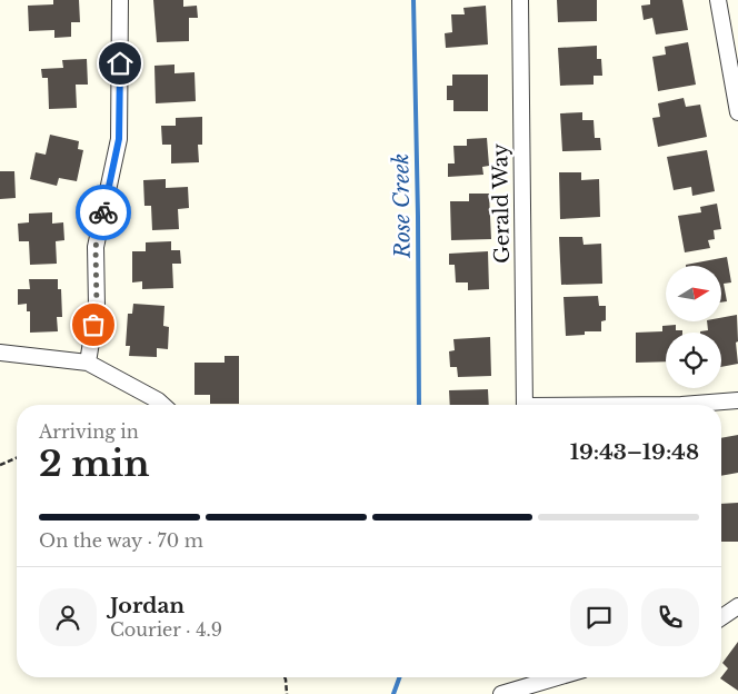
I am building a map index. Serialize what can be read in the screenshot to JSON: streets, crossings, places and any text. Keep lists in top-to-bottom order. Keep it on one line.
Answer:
{"streets":{"street":["Gerald Way"]},"water":["Rose Creek"],"north":"right","page":{"heading":["2 min","Arriving in","19:43–19:48"],"panel":["Jordan","Courier · 4.9"],"bar":"On the way · 70 m"}}
